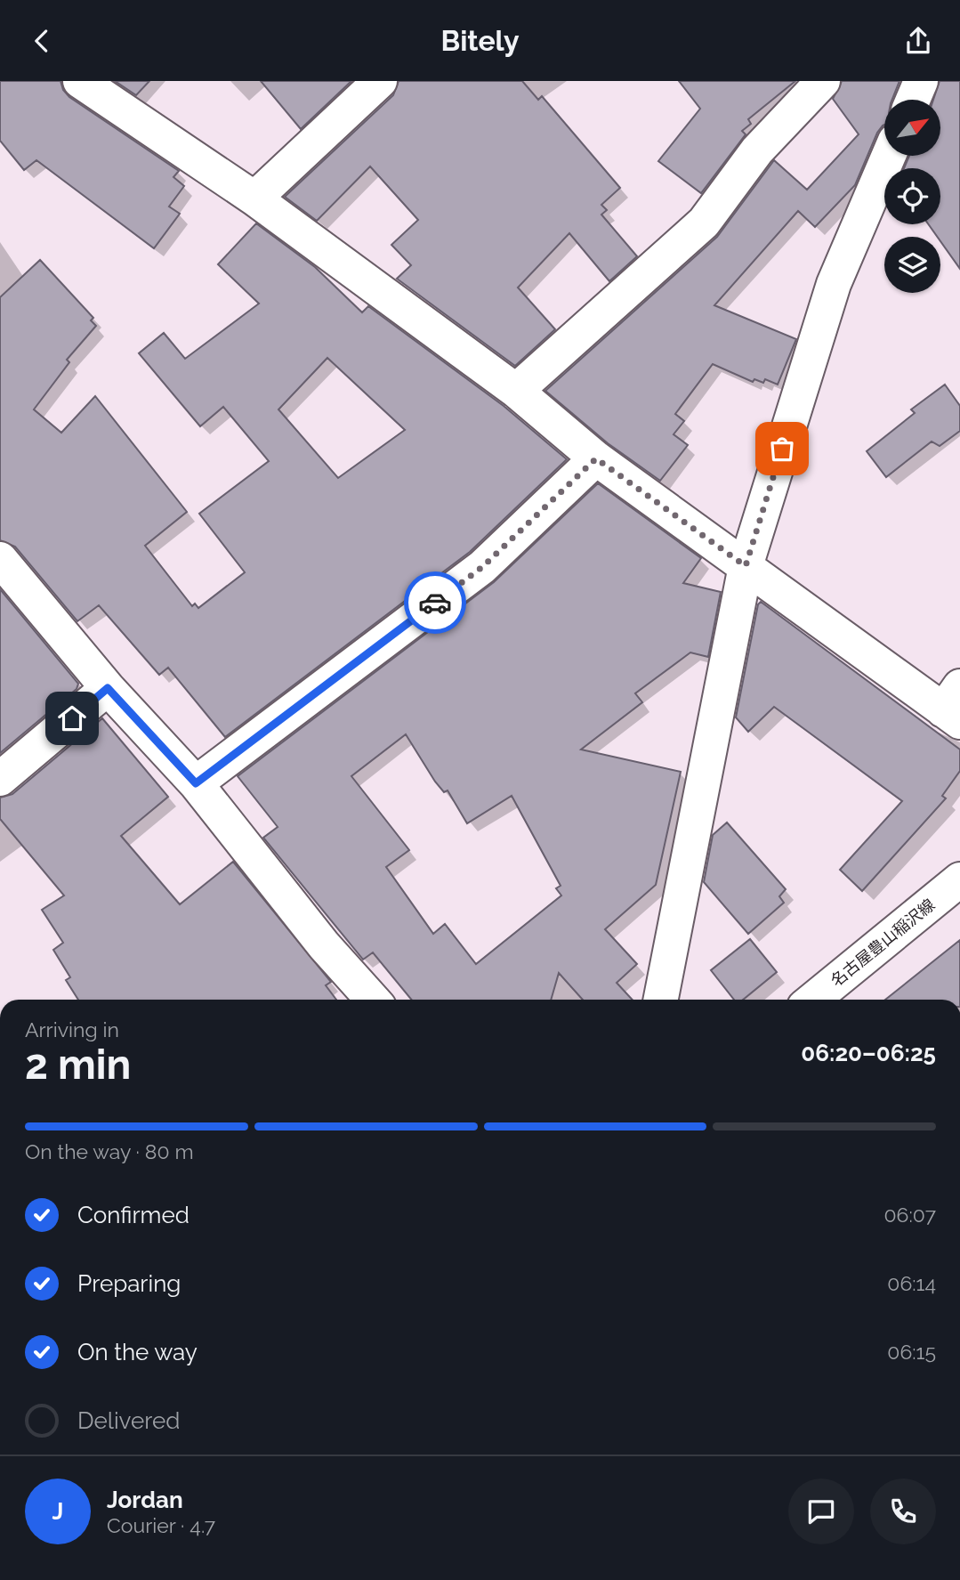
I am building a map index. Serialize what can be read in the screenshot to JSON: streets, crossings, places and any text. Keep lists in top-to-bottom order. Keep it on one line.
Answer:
{"streets":{"street":["名古屋豊山稲沢線"]},"north":"top right","page":{"header":"Bitely","heading":["2 min","Arriving in","06:20–06:25"],"panel":["Jordan","Courier · 4.7"],"bar":"On the way · 80 m","list":[["Confirmed","06:07"],["Preparing","06:14"],["On the way","06:15"],"Delivered"],"round":"J"}}
